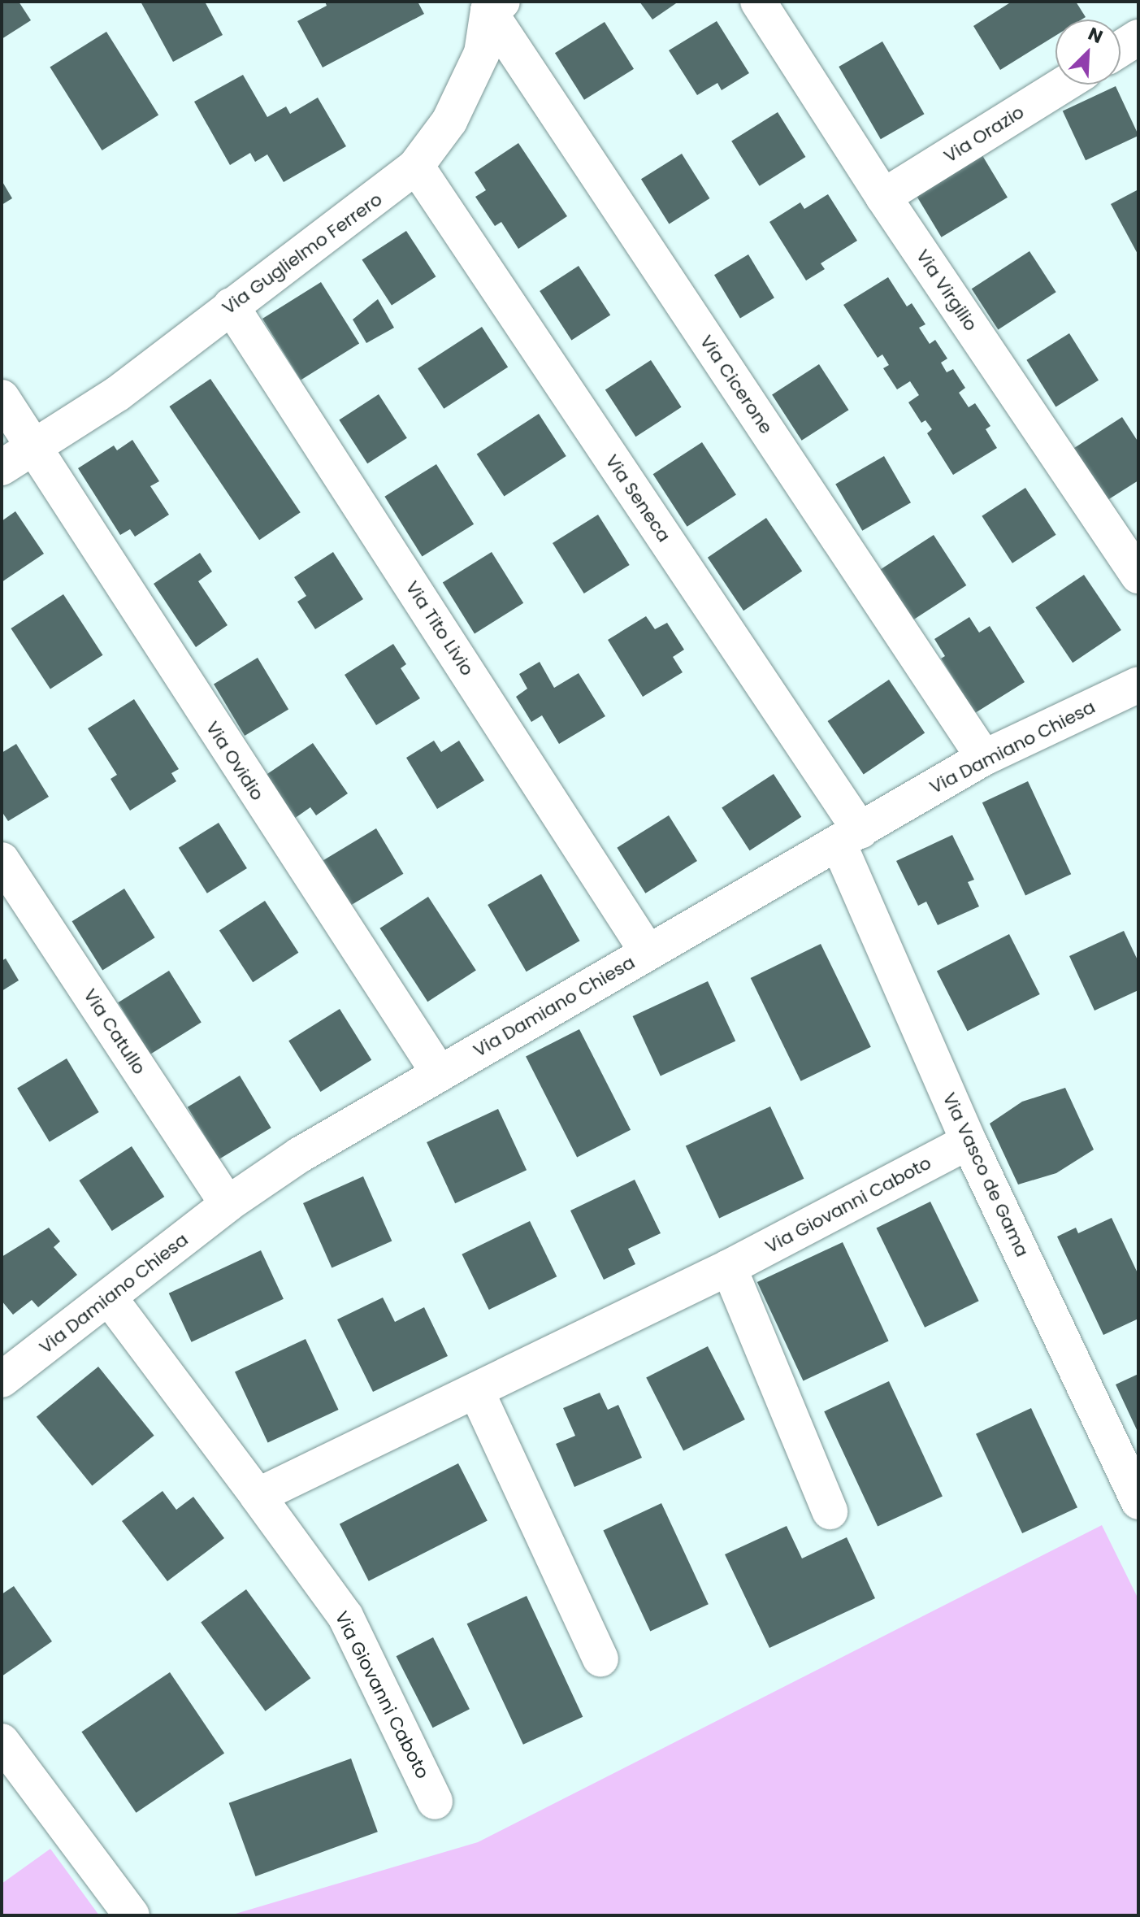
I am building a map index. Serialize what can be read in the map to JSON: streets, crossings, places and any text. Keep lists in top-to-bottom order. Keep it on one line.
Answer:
{"streets":{"street":["Via Orazio","Via Guglielmo Ferrero","Via Virgilio","Via Cicerone","Via Seneca","Via Tito Livio","Via Damiano Chiesa","Via Ovidio","Via Catullo","Via Vasco de Gama","Via Giovanni Caboto"]},"crossings":[["Via Orazio","Via Virgilio"],["Via Guglielmo Ferrero","Via Cicerone"],["Via Guglielmo Ferrero","Via Seneca"],["Via Guglielmo Ferrero","Via Tito Livio"],["Via Guglielmo Ferrero","Via Ovidio"],["Via Cicerone","Via Damiano Chiesa"],["Via Seneca","Via Damiano Chiesa"],["Via Seneca","Via Vasco de Gama"],["Via Tito Livio","Via Damiano Chiesa"],["Via Damiano Chiesa","Via Ovidio"],["Via Damiano Chiesa","Via Catullo"],["Via Damiano Chiesa","Via Vasco de Gama"],["Via Damiano Chiesa","Via Giovanni Caboto"],["Via Vasco de Gama","Via Giovanni Caboto"]],"north":"top right"}
